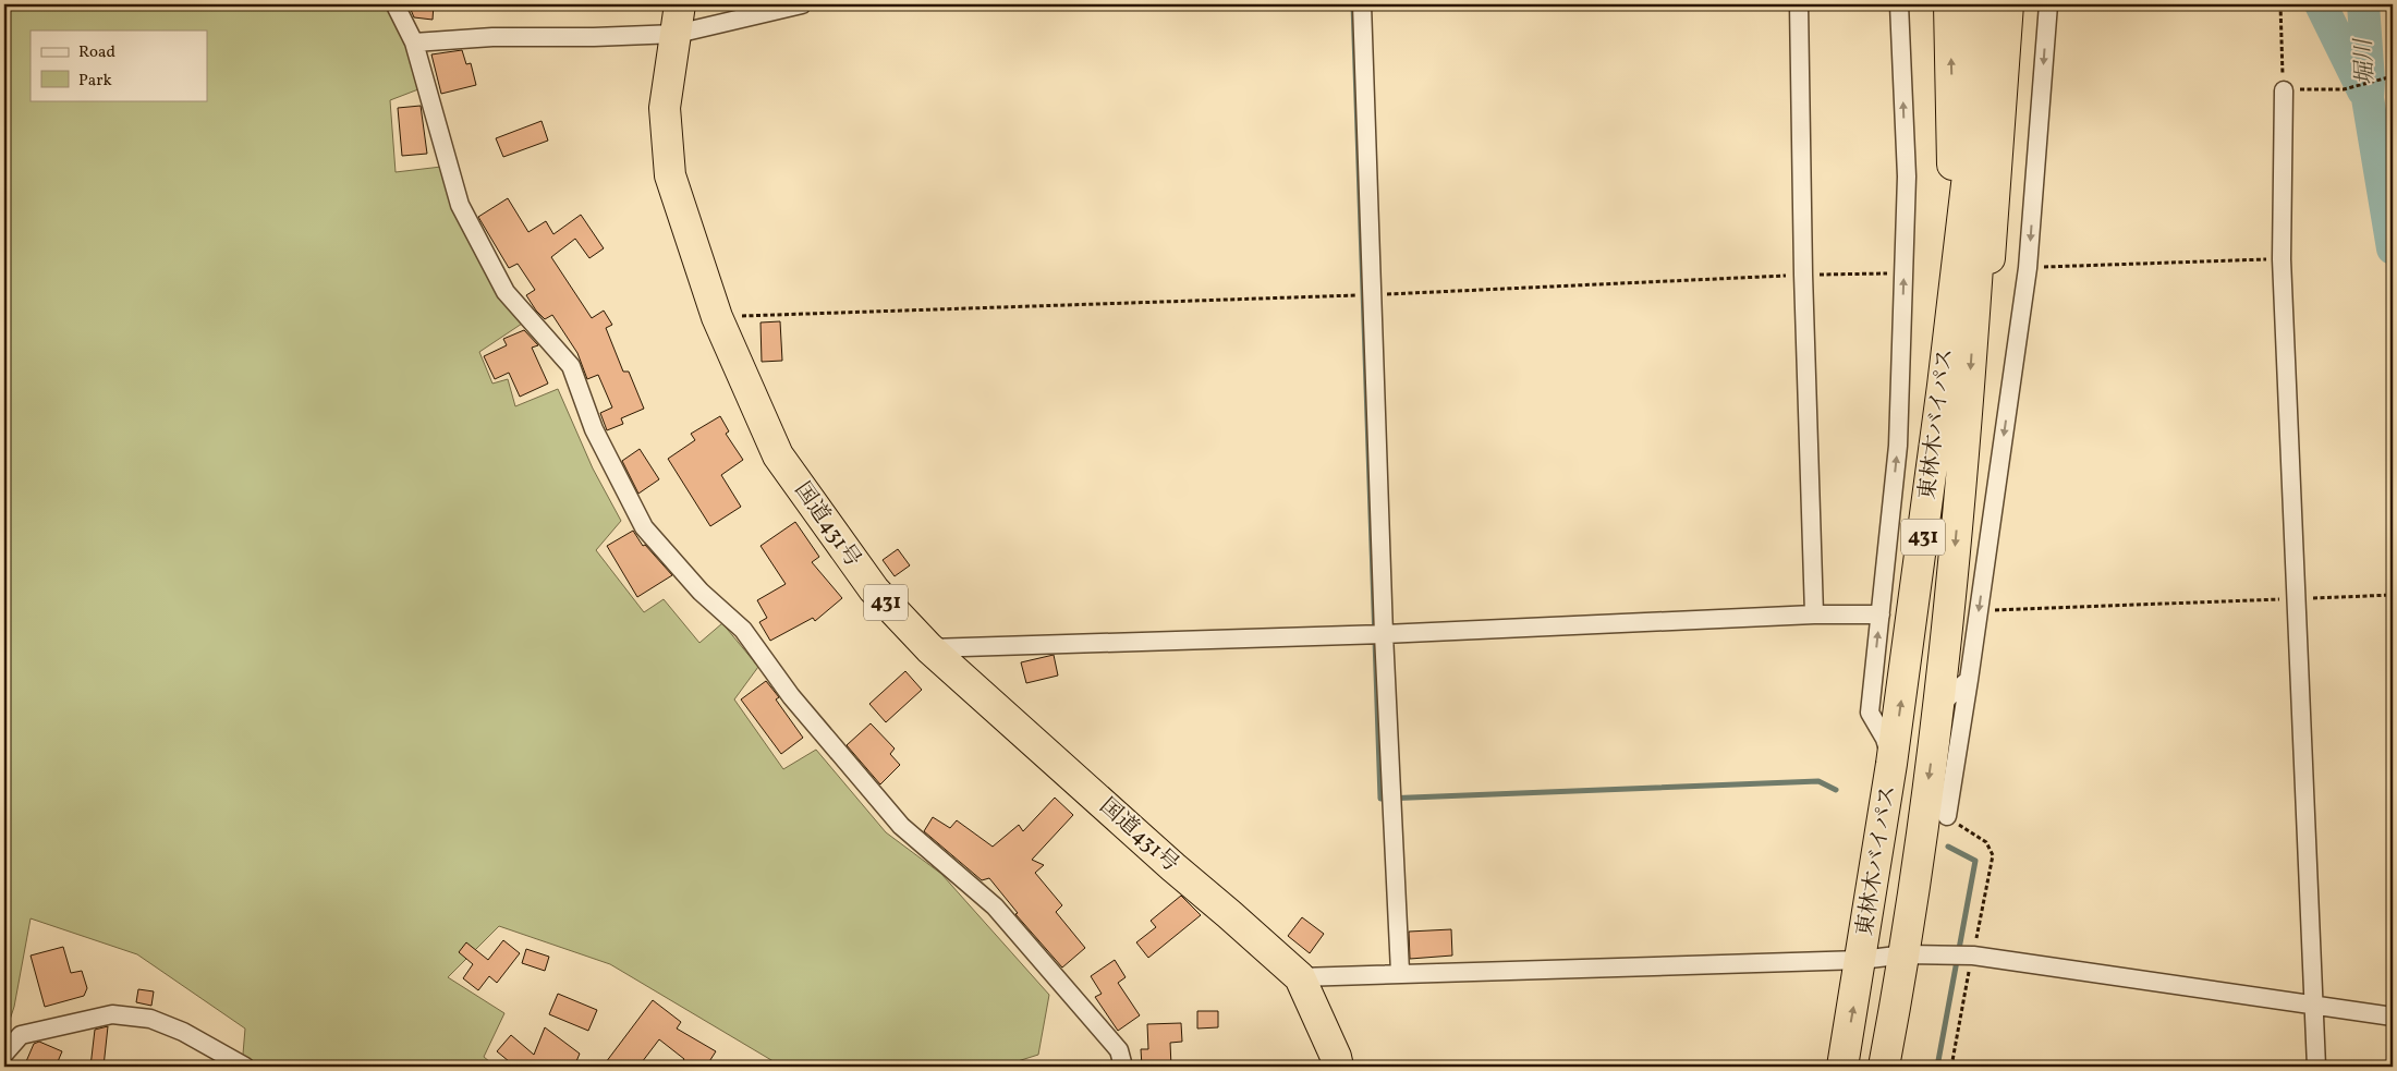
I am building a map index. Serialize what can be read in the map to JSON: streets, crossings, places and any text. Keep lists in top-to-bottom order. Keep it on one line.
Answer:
{"streets":{"highway":["東林木バイパス","国道431号","431"]},"water":["堀川"],"legend":["Road","Park"]}
